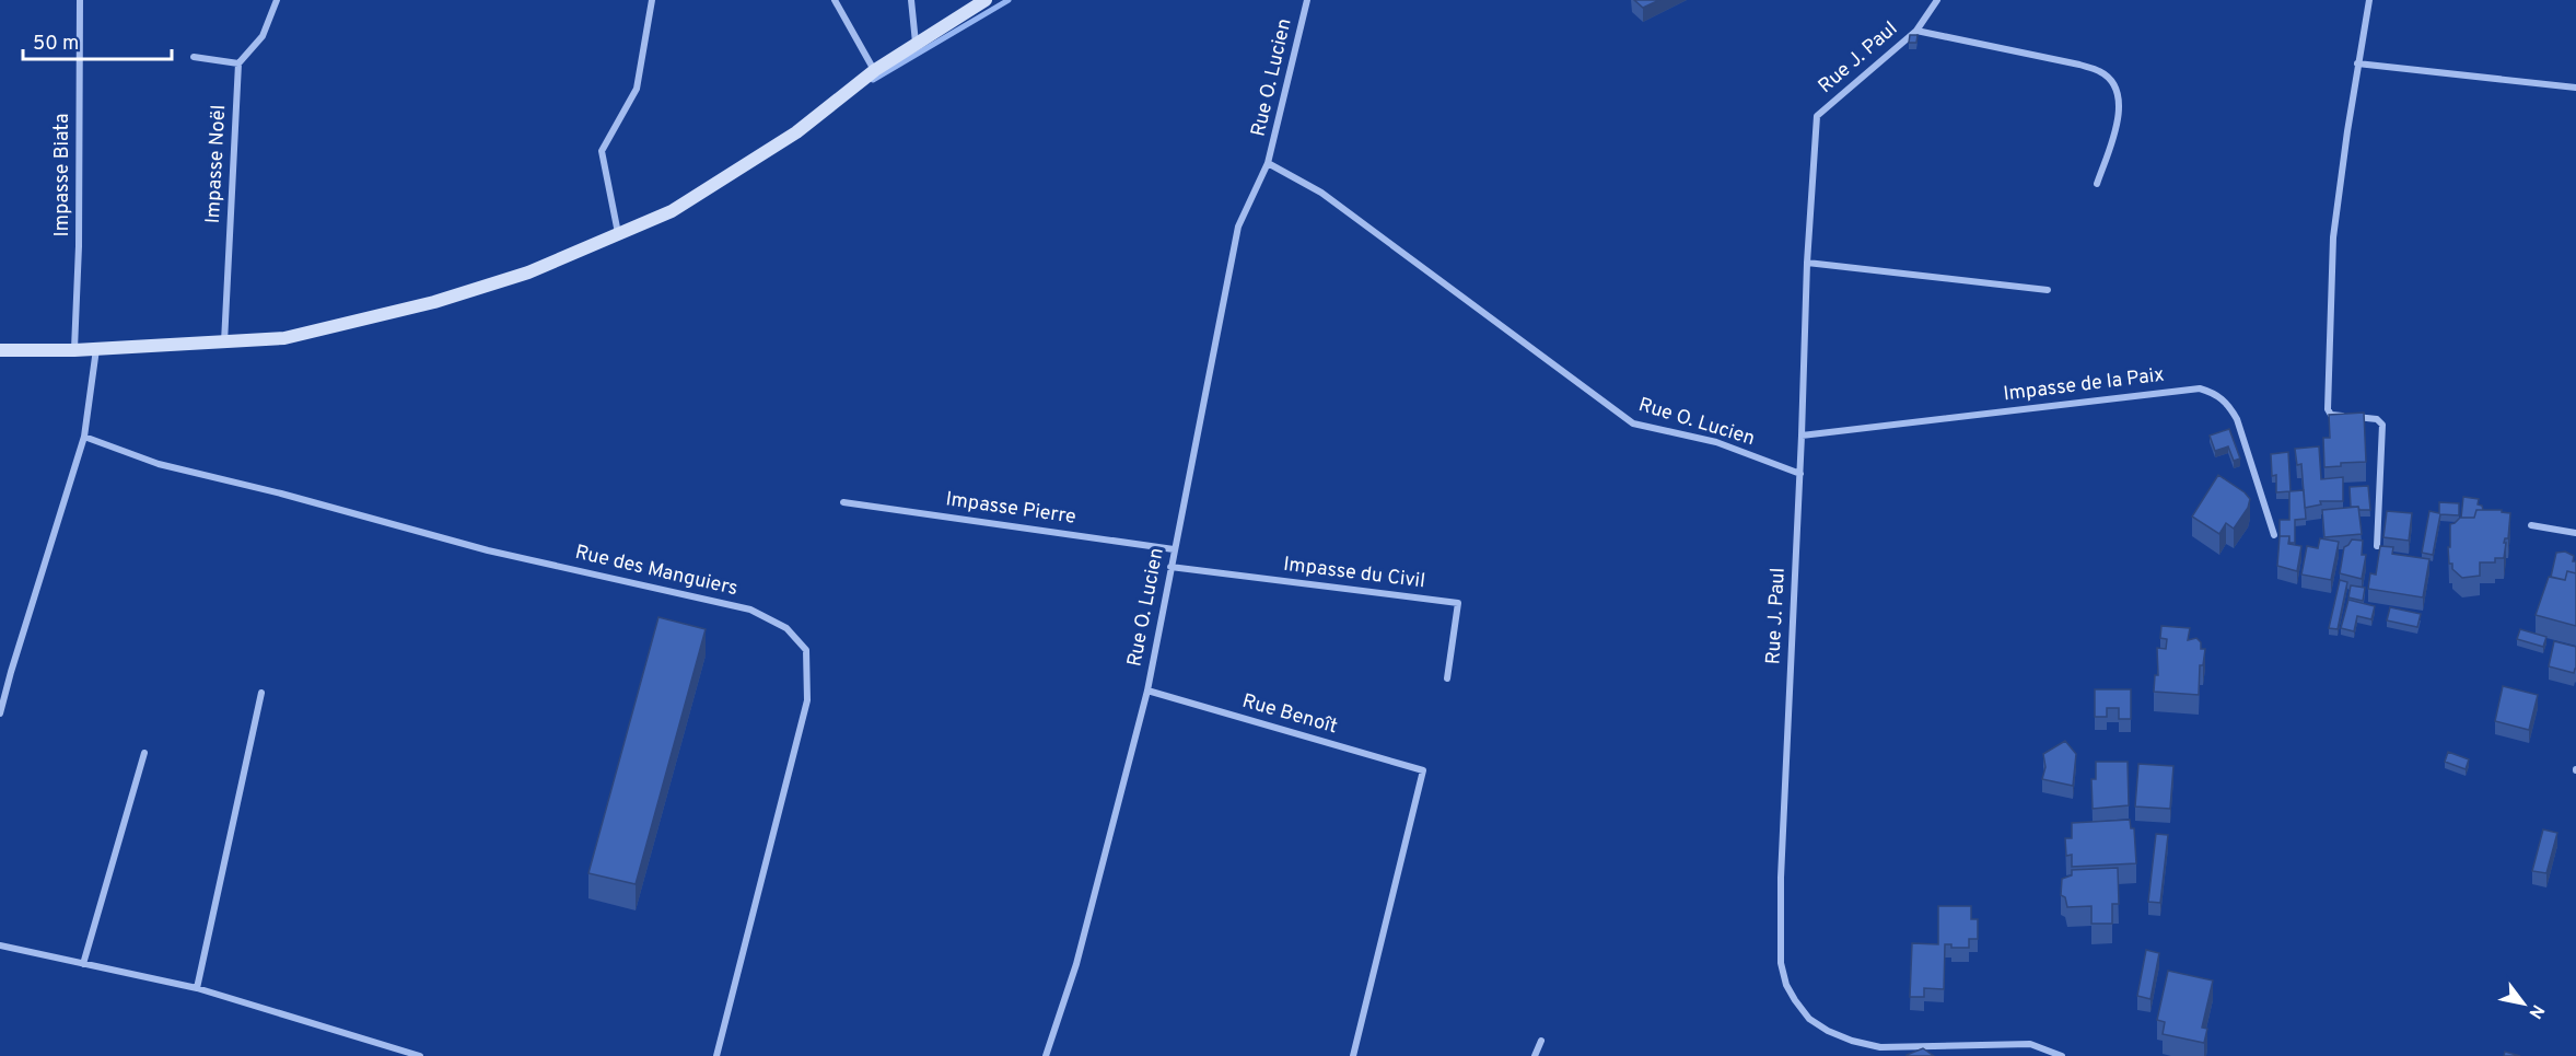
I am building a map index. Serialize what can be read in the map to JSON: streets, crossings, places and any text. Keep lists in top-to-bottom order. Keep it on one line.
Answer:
{"streets":{"street":["Rue J. Paul","Rue O. Lucien","Impasse Noël","Impasse Biata","Impasse de la Paix","Impasse Pierre","Rue des Manguiers","Impasse du Civil","Rue Benoît"]},"crossings":[["Rue J. Paul","Rue O. Lucien"],["Rue J. Paul","Impasse de la Paix"],["Rue O. Lucien","Impasse Pierre"],["Rue O. Lucien","Impasse du Civil"],["Rue O. Lucien","Rue Benoît"]],"scale_bar":"50 m","north":"bottom right"}
